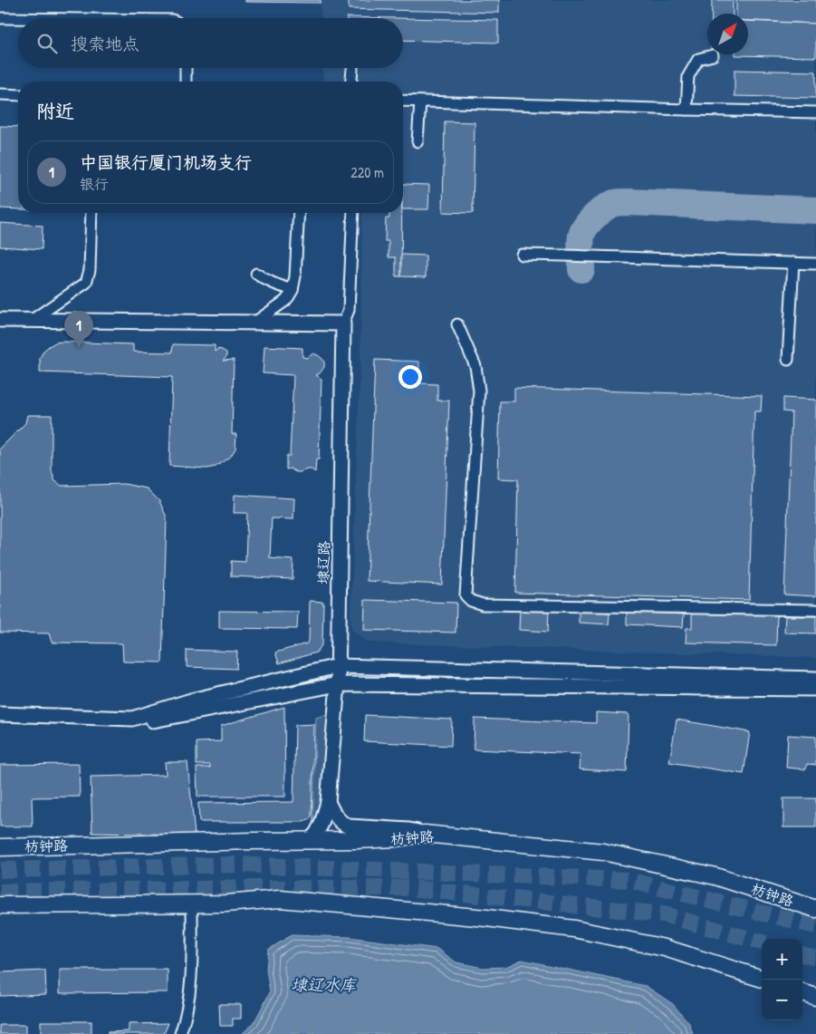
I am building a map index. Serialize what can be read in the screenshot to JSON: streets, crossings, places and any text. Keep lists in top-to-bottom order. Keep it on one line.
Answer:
{"streets":{"highway":["枋钟路"],"main road":["埭辽路"]},"crossings":[["埭辽路","枋钟路"]],"water":["埭辽水库"],"north":"top right","page":{"search":"搜索地点","heading":"附近","list":[{"mark":"1","name":"中国银行厦门机场支行","note":"银行","value":"220 m"}],"pins":"1","map_buttons":["+","−"]}}
